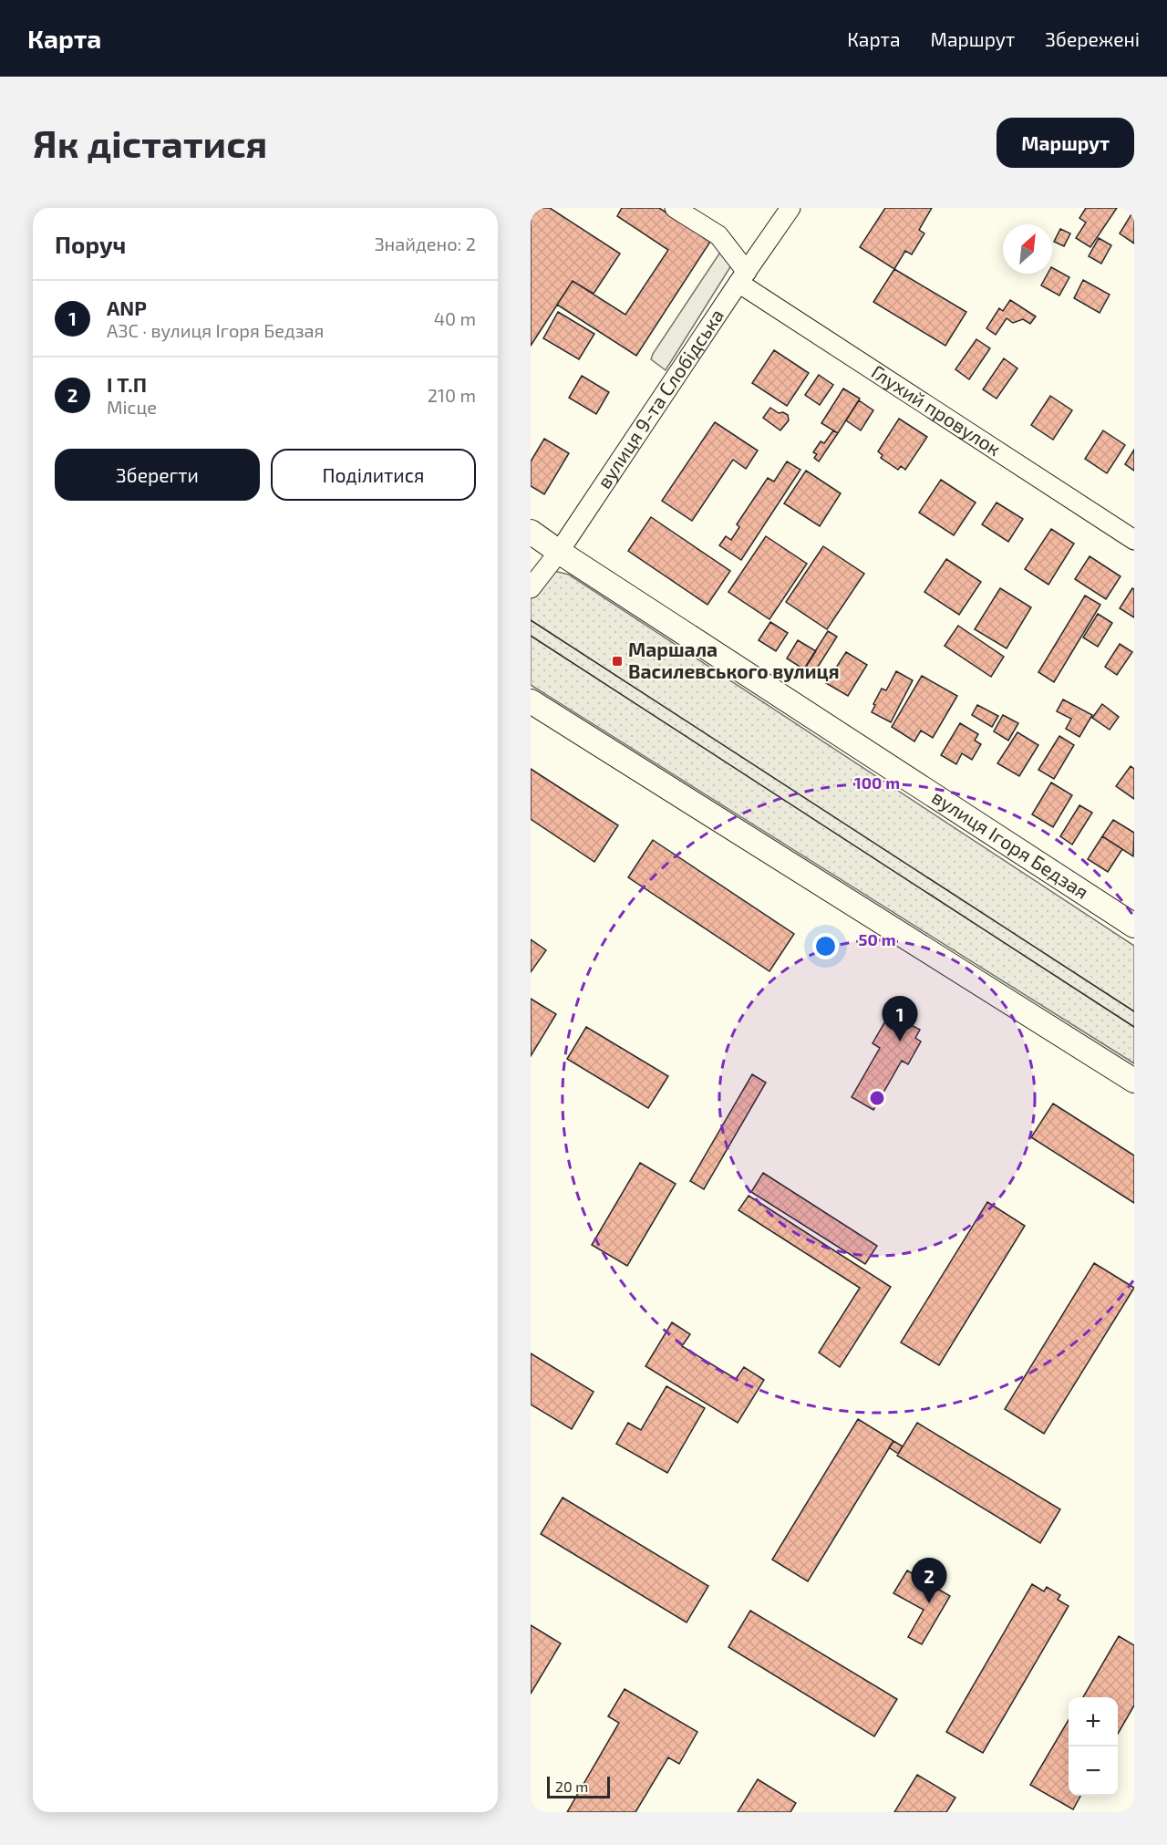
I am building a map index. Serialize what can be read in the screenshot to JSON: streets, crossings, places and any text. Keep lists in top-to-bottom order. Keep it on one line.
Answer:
{"streets":{"street":["вулиця 9-та Слобідська","Глухий провулок","вулиця Ігоря Бедзая"]},"crossings":[["вулиця 9-та Слобідська","Глухий провулок"],["вулиця 9-та Слобідська","вулиця Ігоря Бедзая"]],"places":{"transit":["Маршала Василевського вулиця"]},"scale_bar":"20 m","north":"top right","page":{"header":"Карта","nav":["Карта","Маршрут","Збережені"],"buttons":["Маршрут",["Зберегти","Поділитися"]],"title":"Як дістатися","heading":["Поруч","Знайдено: 2"],"list":[{"mark":"1","name":"ANP","note":"АЗС · вулиця Ігоря Бедзая","value":"40 m"},{"mark":"2","name":"І Т.П","note":"Місце","value":"210 m"}],"pins":["1","2"],"map_buttons":["+","−"],"scale":"20 m"},"rings":["100 m","50 m"]}
